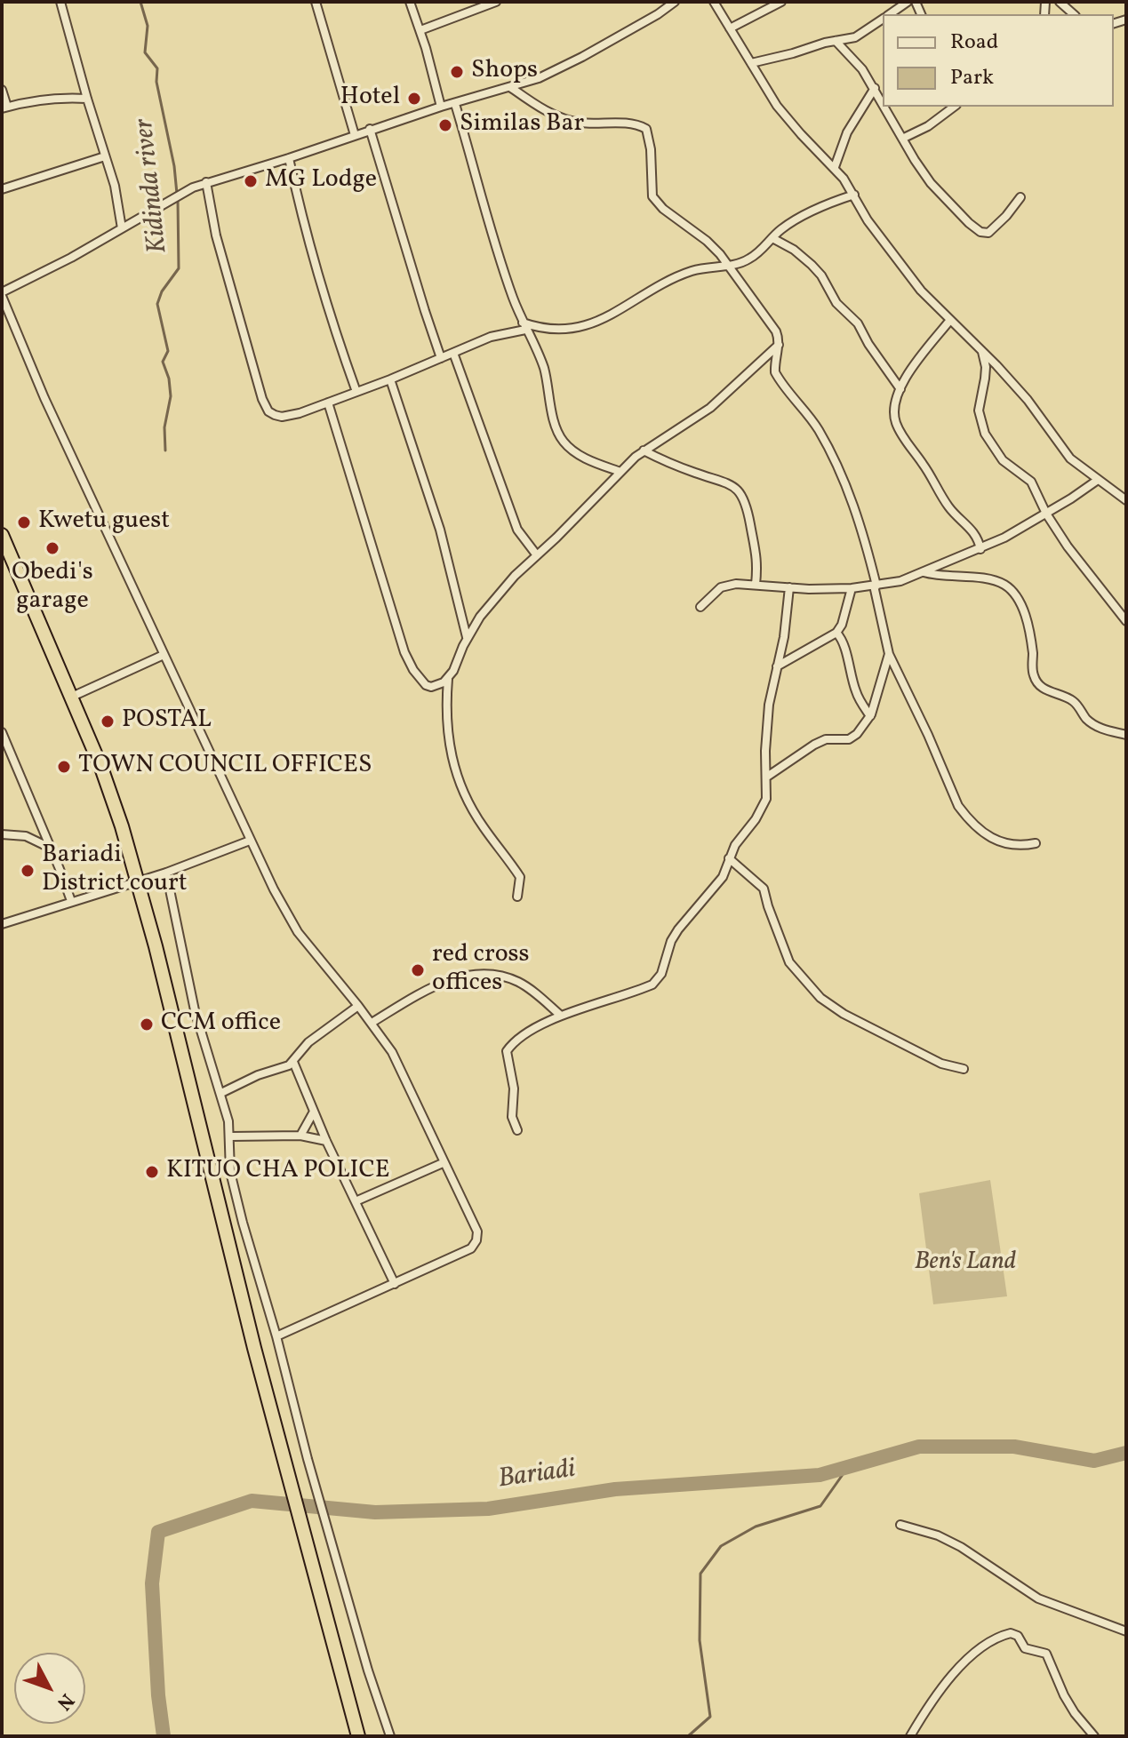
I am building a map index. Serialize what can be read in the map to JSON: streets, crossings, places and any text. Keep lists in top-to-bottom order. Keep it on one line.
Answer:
{"water":["Kidinda river","Bariadi"],"parks":["Ben's Land"],"places":["Shops","Hotel","Similas Bar","MG Lodge","Kwetu guest","Obedi's garage","POSTAL","TOWN COUNCIL OFFICES","Bariadi District court","red cross offices","CCM office","KITUO CHA POLICE"],"legend":["Road","Park"],"north":"bottom right"}
